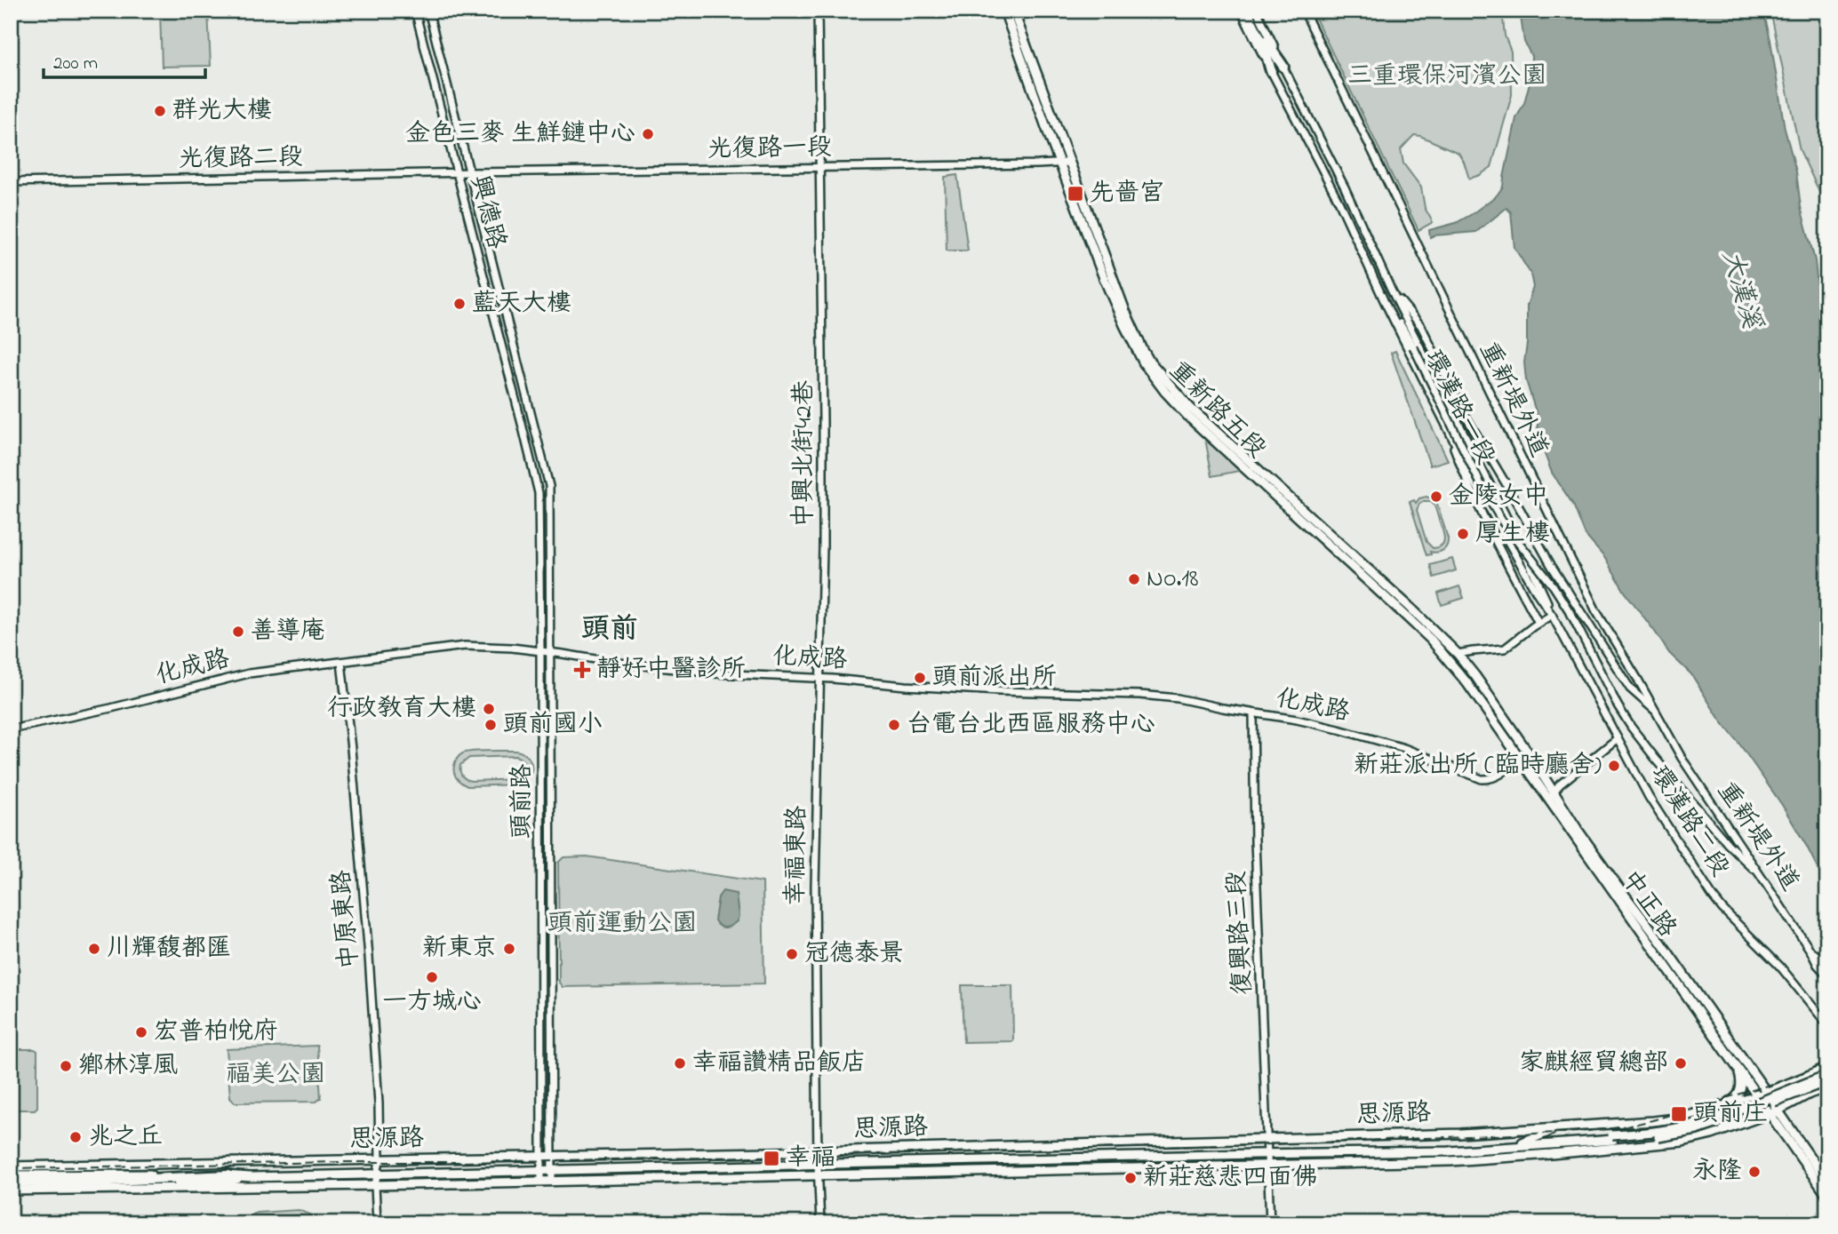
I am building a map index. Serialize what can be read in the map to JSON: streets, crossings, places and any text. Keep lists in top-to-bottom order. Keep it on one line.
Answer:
{"streets":{"main road":["重新路五段","中正路","思源路"],"street":["光復路一段","光復路二段","興德路","重新堤外道","環漢路一段","中興北街42巷","化成路","頭前路","環漢路二段","幸福東路","中原東路","復興路三段"]},"crossings":[["光復路一段","光復路二段"],["光復路一段","興德路"],["光復路一段","重新路五段"],["光復路一段","中興北街42巷"],["光復路二段","興德路"],["興德路","頭前路"],["環漢路一段","環漢路二段"],["重新路五段","中正路"],["中興北街42巷","幸福東路"],["化成路","頭前路"],["化成路","幸福東路"],["化成路","中正路"],["化成路","中原東路"],["化成路","復興路三段"],["頭前路","思源路"],["幸福東路","思源路"],["中正路","思源路"],["中原東路","思源路"],["復興路三段","思源路"]],"districts":["頭前"],"water":["大漢溪"],"parks":["三重環保河濱公園","頭前運動公園","福美公園"],"places":{"other":["群光大樓","金色三麥 生鮮鏈中心","藍天大樓","金陵女中","厚生樓","No.18","善導庵","頭前派出所","行政教育大樓","頭前國小","台電台北西區服務中心","新莊派出所 (臨時廳舍)","川輝馥都匯","新東京","冠德泰景","一方城心","宏普柏悅府","幸福讚精品飯店","家麒經貿總部","鄉林淳風","兆之丘","永隆","新莊慈悲四面佛"],"transit":["先嗇宮","頭前庄","幸福"],"health":["靜好中醫診所"]},"scale_bar":"200 m"}
